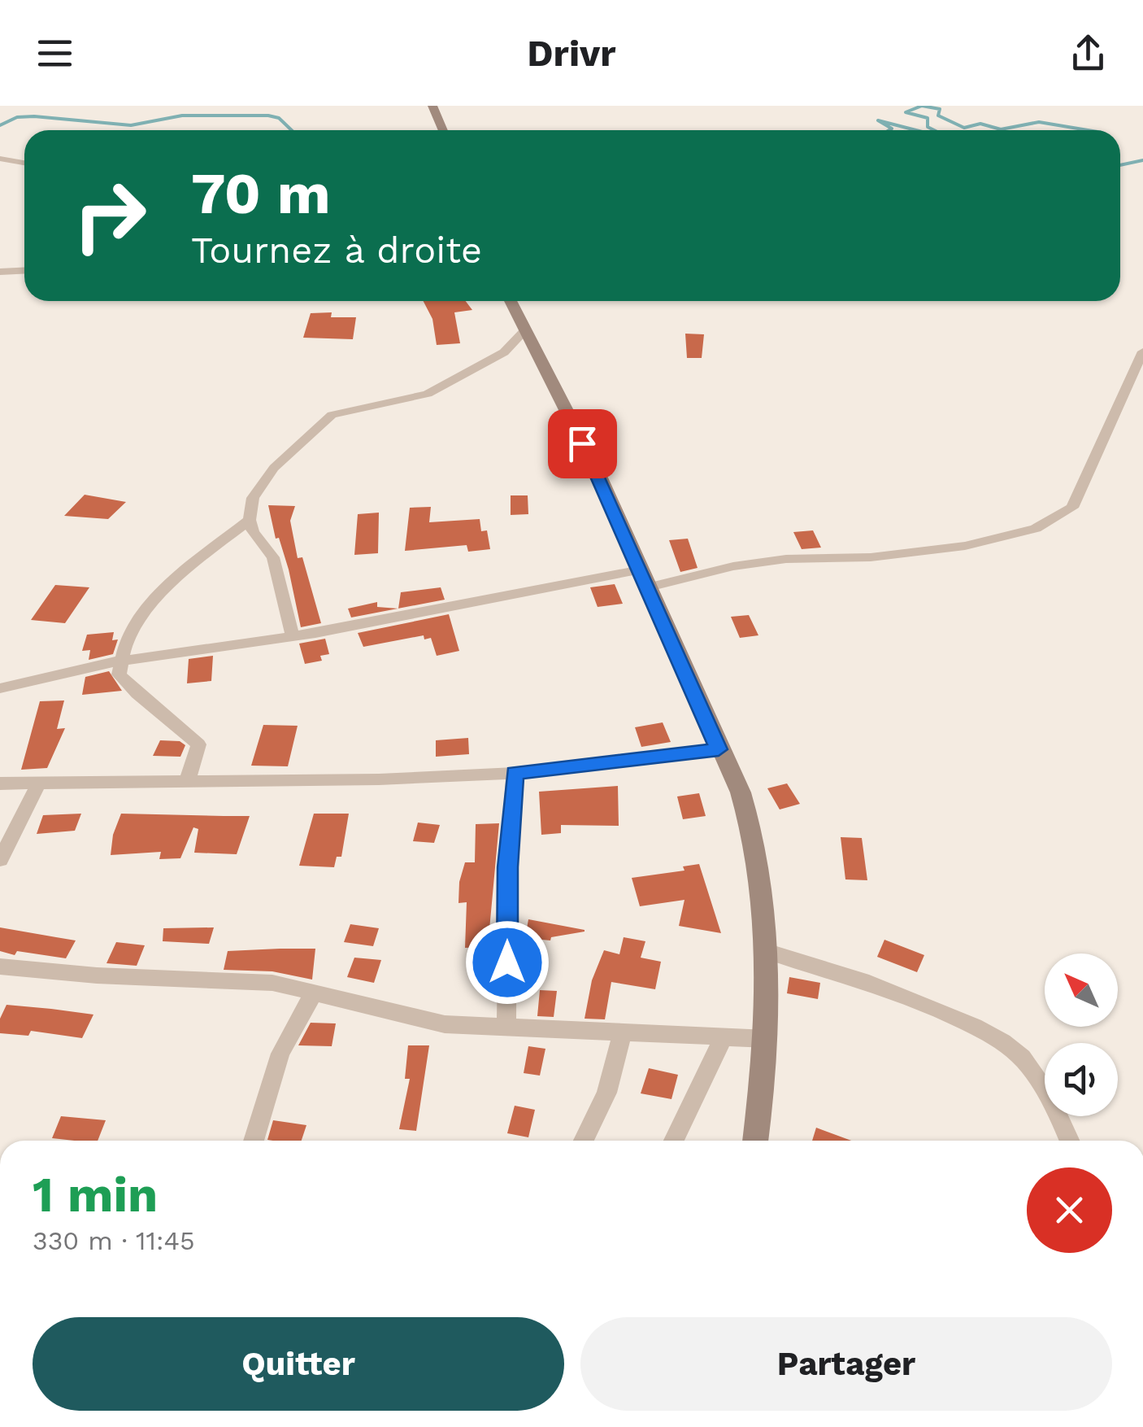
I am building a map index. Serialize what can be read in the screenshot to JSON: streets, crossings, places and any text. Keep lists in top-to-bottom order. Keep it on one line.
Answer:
{"north":"top left","page":{"header":"Drivr","turn":["70 m","Tournez à droite"],"heading":["1 min","330 m · 11:45"],"buttons":["Quitter","Partager"]}}
